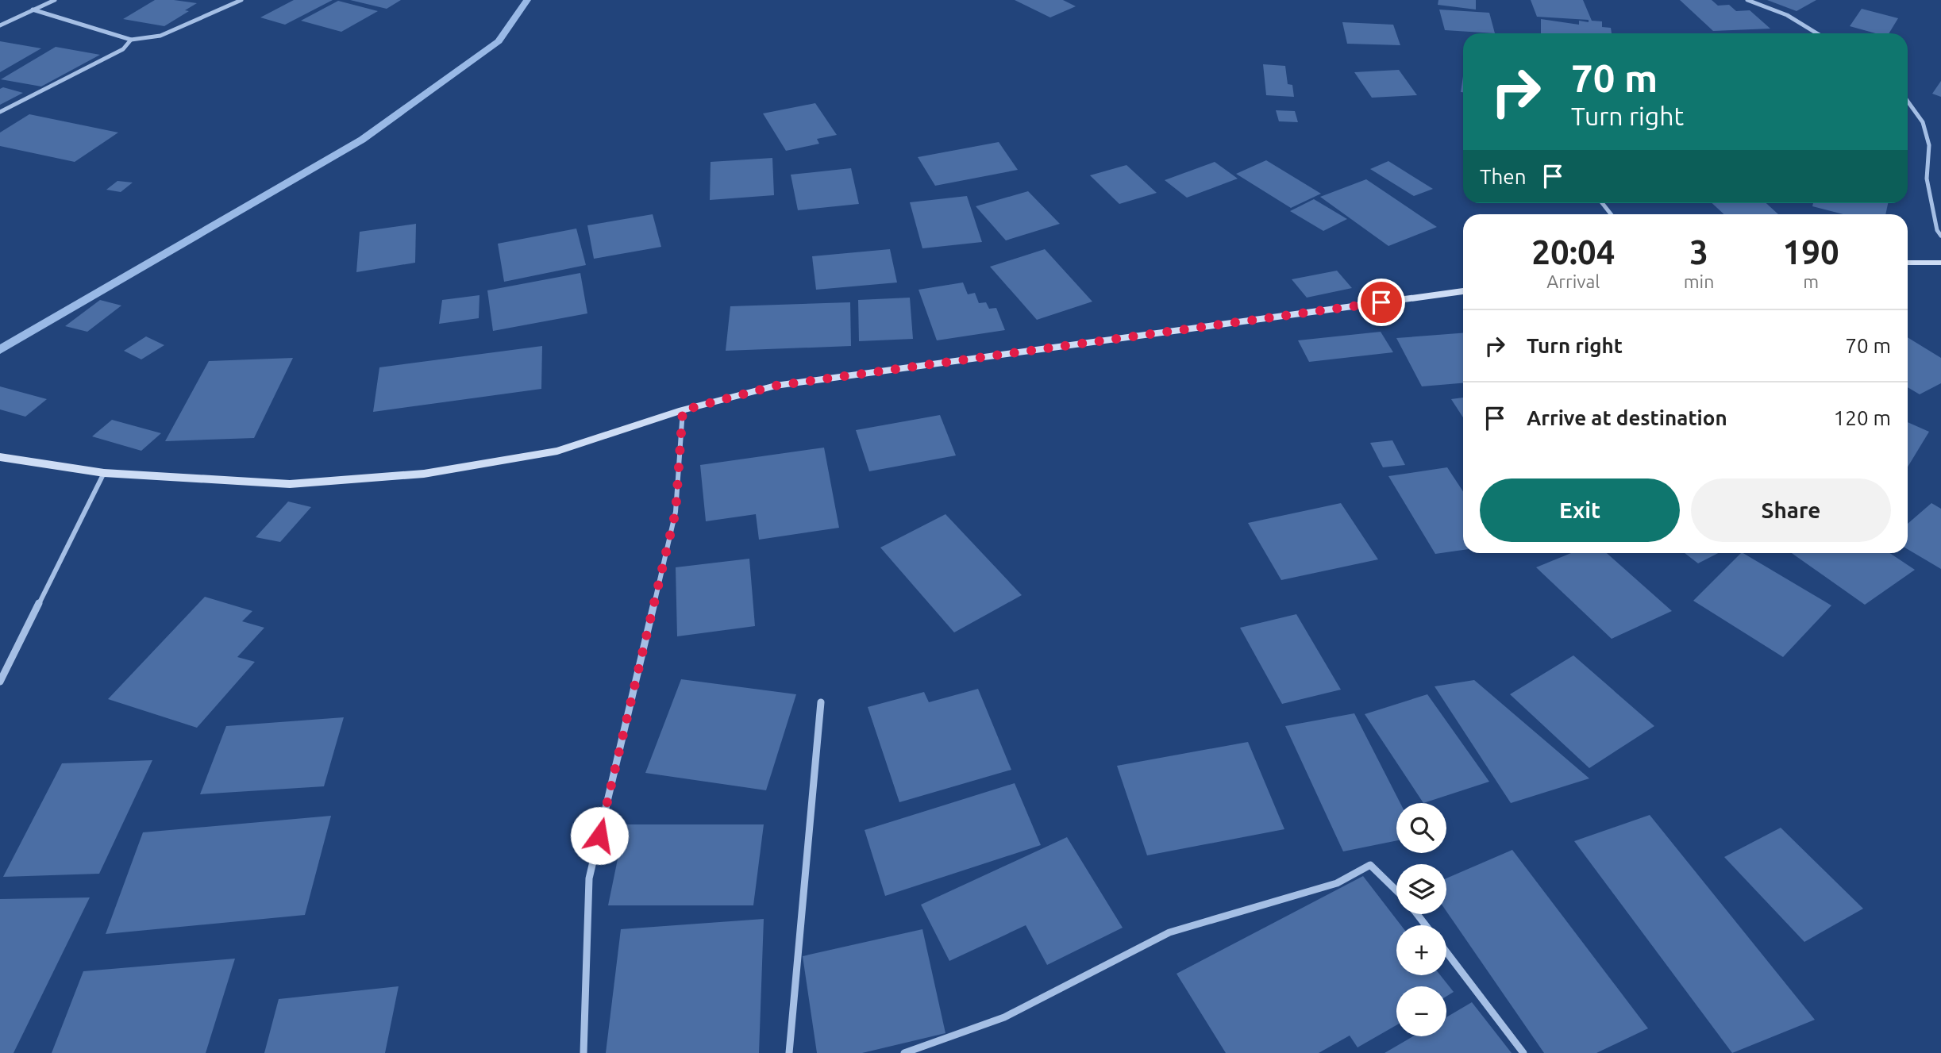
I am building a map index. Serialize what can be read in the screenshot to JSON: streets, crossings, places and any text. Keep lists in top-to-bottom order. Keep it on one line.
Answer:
{"page":{"turn":["70 m","Turn right"],"then":"Then","eta":["20:04","Arrival","3","min","190","m"],"list":[{"name":"Turn right","value":"70 m"},{"name":"Arrive at destination","value":"120 m"}],"buttons":["Exit","Share"],"map_buttons":["+","−"]}}
